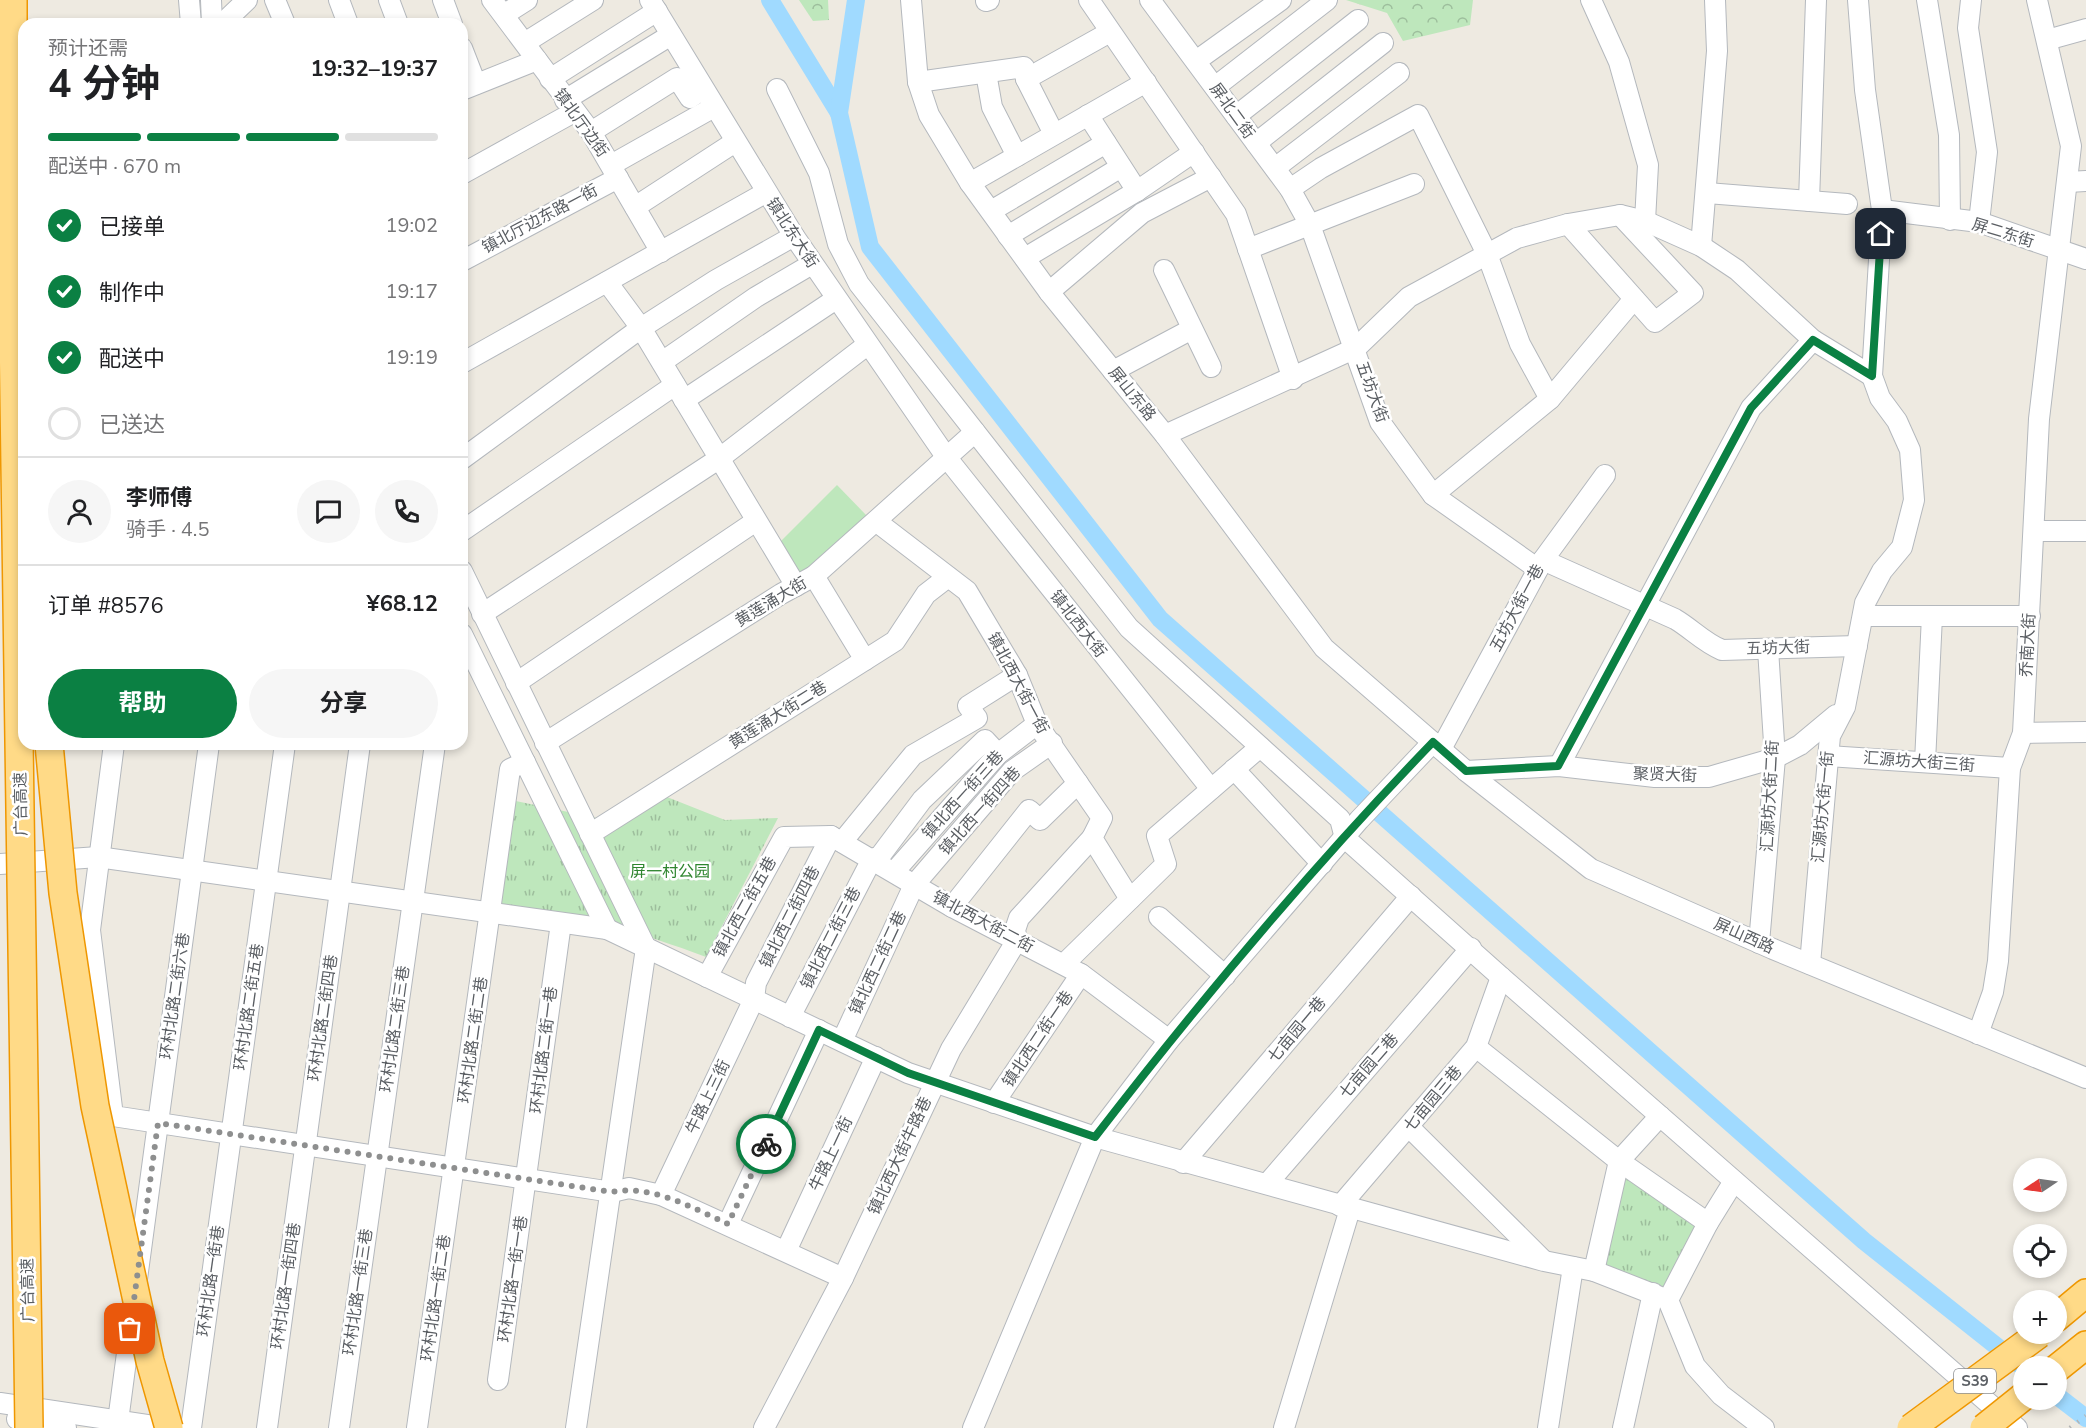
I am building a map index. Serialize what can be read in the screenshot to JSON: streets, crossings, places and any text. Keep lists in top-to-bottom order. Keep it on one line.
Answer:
{"streets":{"highway":["广台高速","S39"],"street":["屏北二街","镇北厅边街","镇北厅边东路一街","镇北东大街","屏二东街","五坊大街","屏山东路","黄莲涌大街","五坊大街一巷","镇北西大街","乔南大街","镇北西大街一街","黄莲涌大街二巷","汇源坊大街三街","聚贤大街","镇北西一街三巷","汇源坊大街二街","汇源坊大街一街","镇北西一街四巷","镇北西二街五巷","镇北西二街四巷","镇北西大街二街","屏山西路","镇北西二街三巷","镇北西二街二巷","环村北路二街六巷","环村北路二街五巷","环村北路二街四巷","环村北路二街三巷","七亩园一巷","镇北西二街一巷","环村北路二街二巷","环村北路二街一巷","七亩园二巷","牛路上三街","七亩园三巷","牛路上一街","镇北西大街牛路巷","环村北路一街一巷","环村北路一街巷","环村北路一街四巷","环村北路一街三巷","环村北路一街二巷"]},"crossings":[["屏北二街","五坊大街"],["镇北厅边街","镇北厅边东路一街"],["镇北厅边东路一街","镇北东大街"],["镇北东大街","黄莲涌大街"],["镇北东大街","镇北西大街"],["屏二东街","乔南大街"],["屏二东街","汇源坊大街一街"],["五坊大街","五坊大街一巷"],["五坊大街","汇源坊大街二街"],["五坊大街","汇源坊大街一街"],["屏山东路","五坊大街一巷"],["屏山东路","屏山西路"],["黄莲涌大街","镇北西大街"],["黄莲涌大街","镇北西大街一街"],["五坊大街一巷","镇北西大街二街"],["五坊大街一巷","屏山西路"],["乔南大街","汇源坊大街三街"],["乔南大街","屏山西路"],["镇北西大街一街","黄莲涌大街二巷"],["镇北西大街一街","镇北西一街三巷"],["镇北西大街一街","镇北西一街四巷"],["镇北西大街一街","镇北西二街四巷"],["镇北西大街一街","镇北西大街牛路巷"],["汇源坊大街三街","汇源坊大街一街"],["聚贤大街","汇源坊大街二街"],["聚贤大街","汇源坊大街一街"],["聚贤大街","屏山西路"],["镇北西一街三巷","镇北西大街二街"],["镇北西一街三巷","镇北西二街三巷"],["汇源坊大街二街","屏山西路"],["汇源坊大街一街","屏山西路"],["镇北西一街四巷","镇北西大街二街"],["镇北西一街四巷","镇北西二街二巷"],["镇北西二街五巷","镇北西二街四巷"],["镇北西二街五巷","镇北西大街二街"],["镇北西二街四巷","镇北西大街二街"],["镇北西二街四巷","牛路上三街"],["镇北西大街二街","镇北西二街三巷"],["镇北西大街二街","镇北西二街二巷"],["镇北西大街二街","镇北西二街一巷"],["镇北西大街二街","镇北西大街牛路巷"],["环村北路二街五巷","环村北路一街巷"],["环村北路二街四巷","环村北路一街四巷"],["环村北路二街三巷","环村北路一街三巷"],["环村北路二街二巷","环村北路一街二巷"],["环村北路二街一巷","环村北路一街一巷"]],"parks":["屏一村公园"],"north":"left","page":{"heading":["4 分钟","预计还需","19:32–19:37"],"panel":["李师傅","骑手 · 4.5","订单 #8576","¥68.12"],"bar":"配送中 · 670 m","list":[["已接单","19:02"],["制作中","19:17"],["配送中","19:19"],"已送达"],"buttons":["帮助","分享"],"map_buttons":["+","−"]}}
